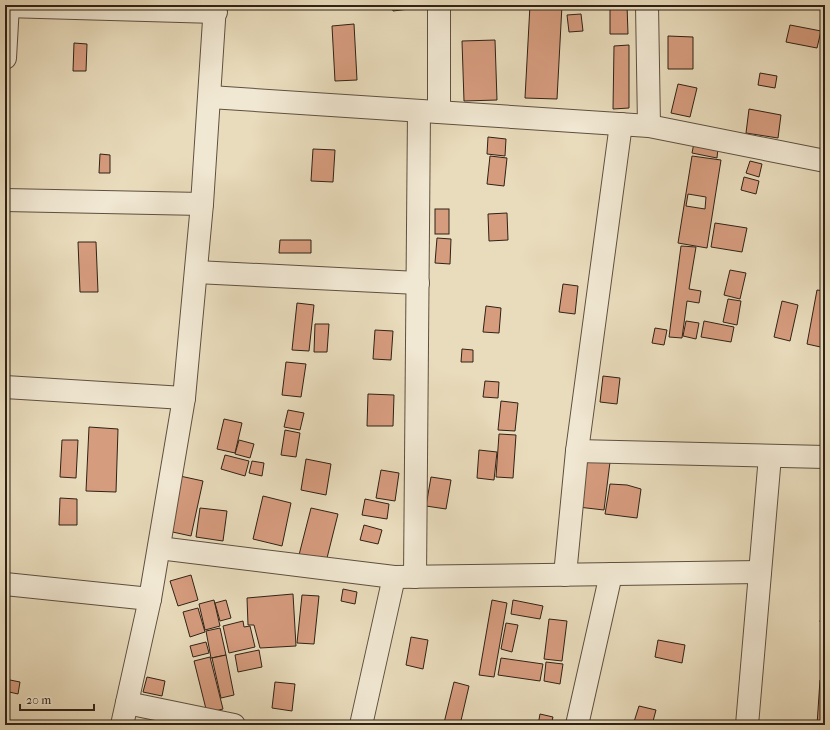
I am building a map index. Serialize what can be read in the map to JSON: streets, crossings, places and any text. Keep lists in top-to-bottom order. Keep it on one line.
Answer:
{"scale_bar":"20 m"}
